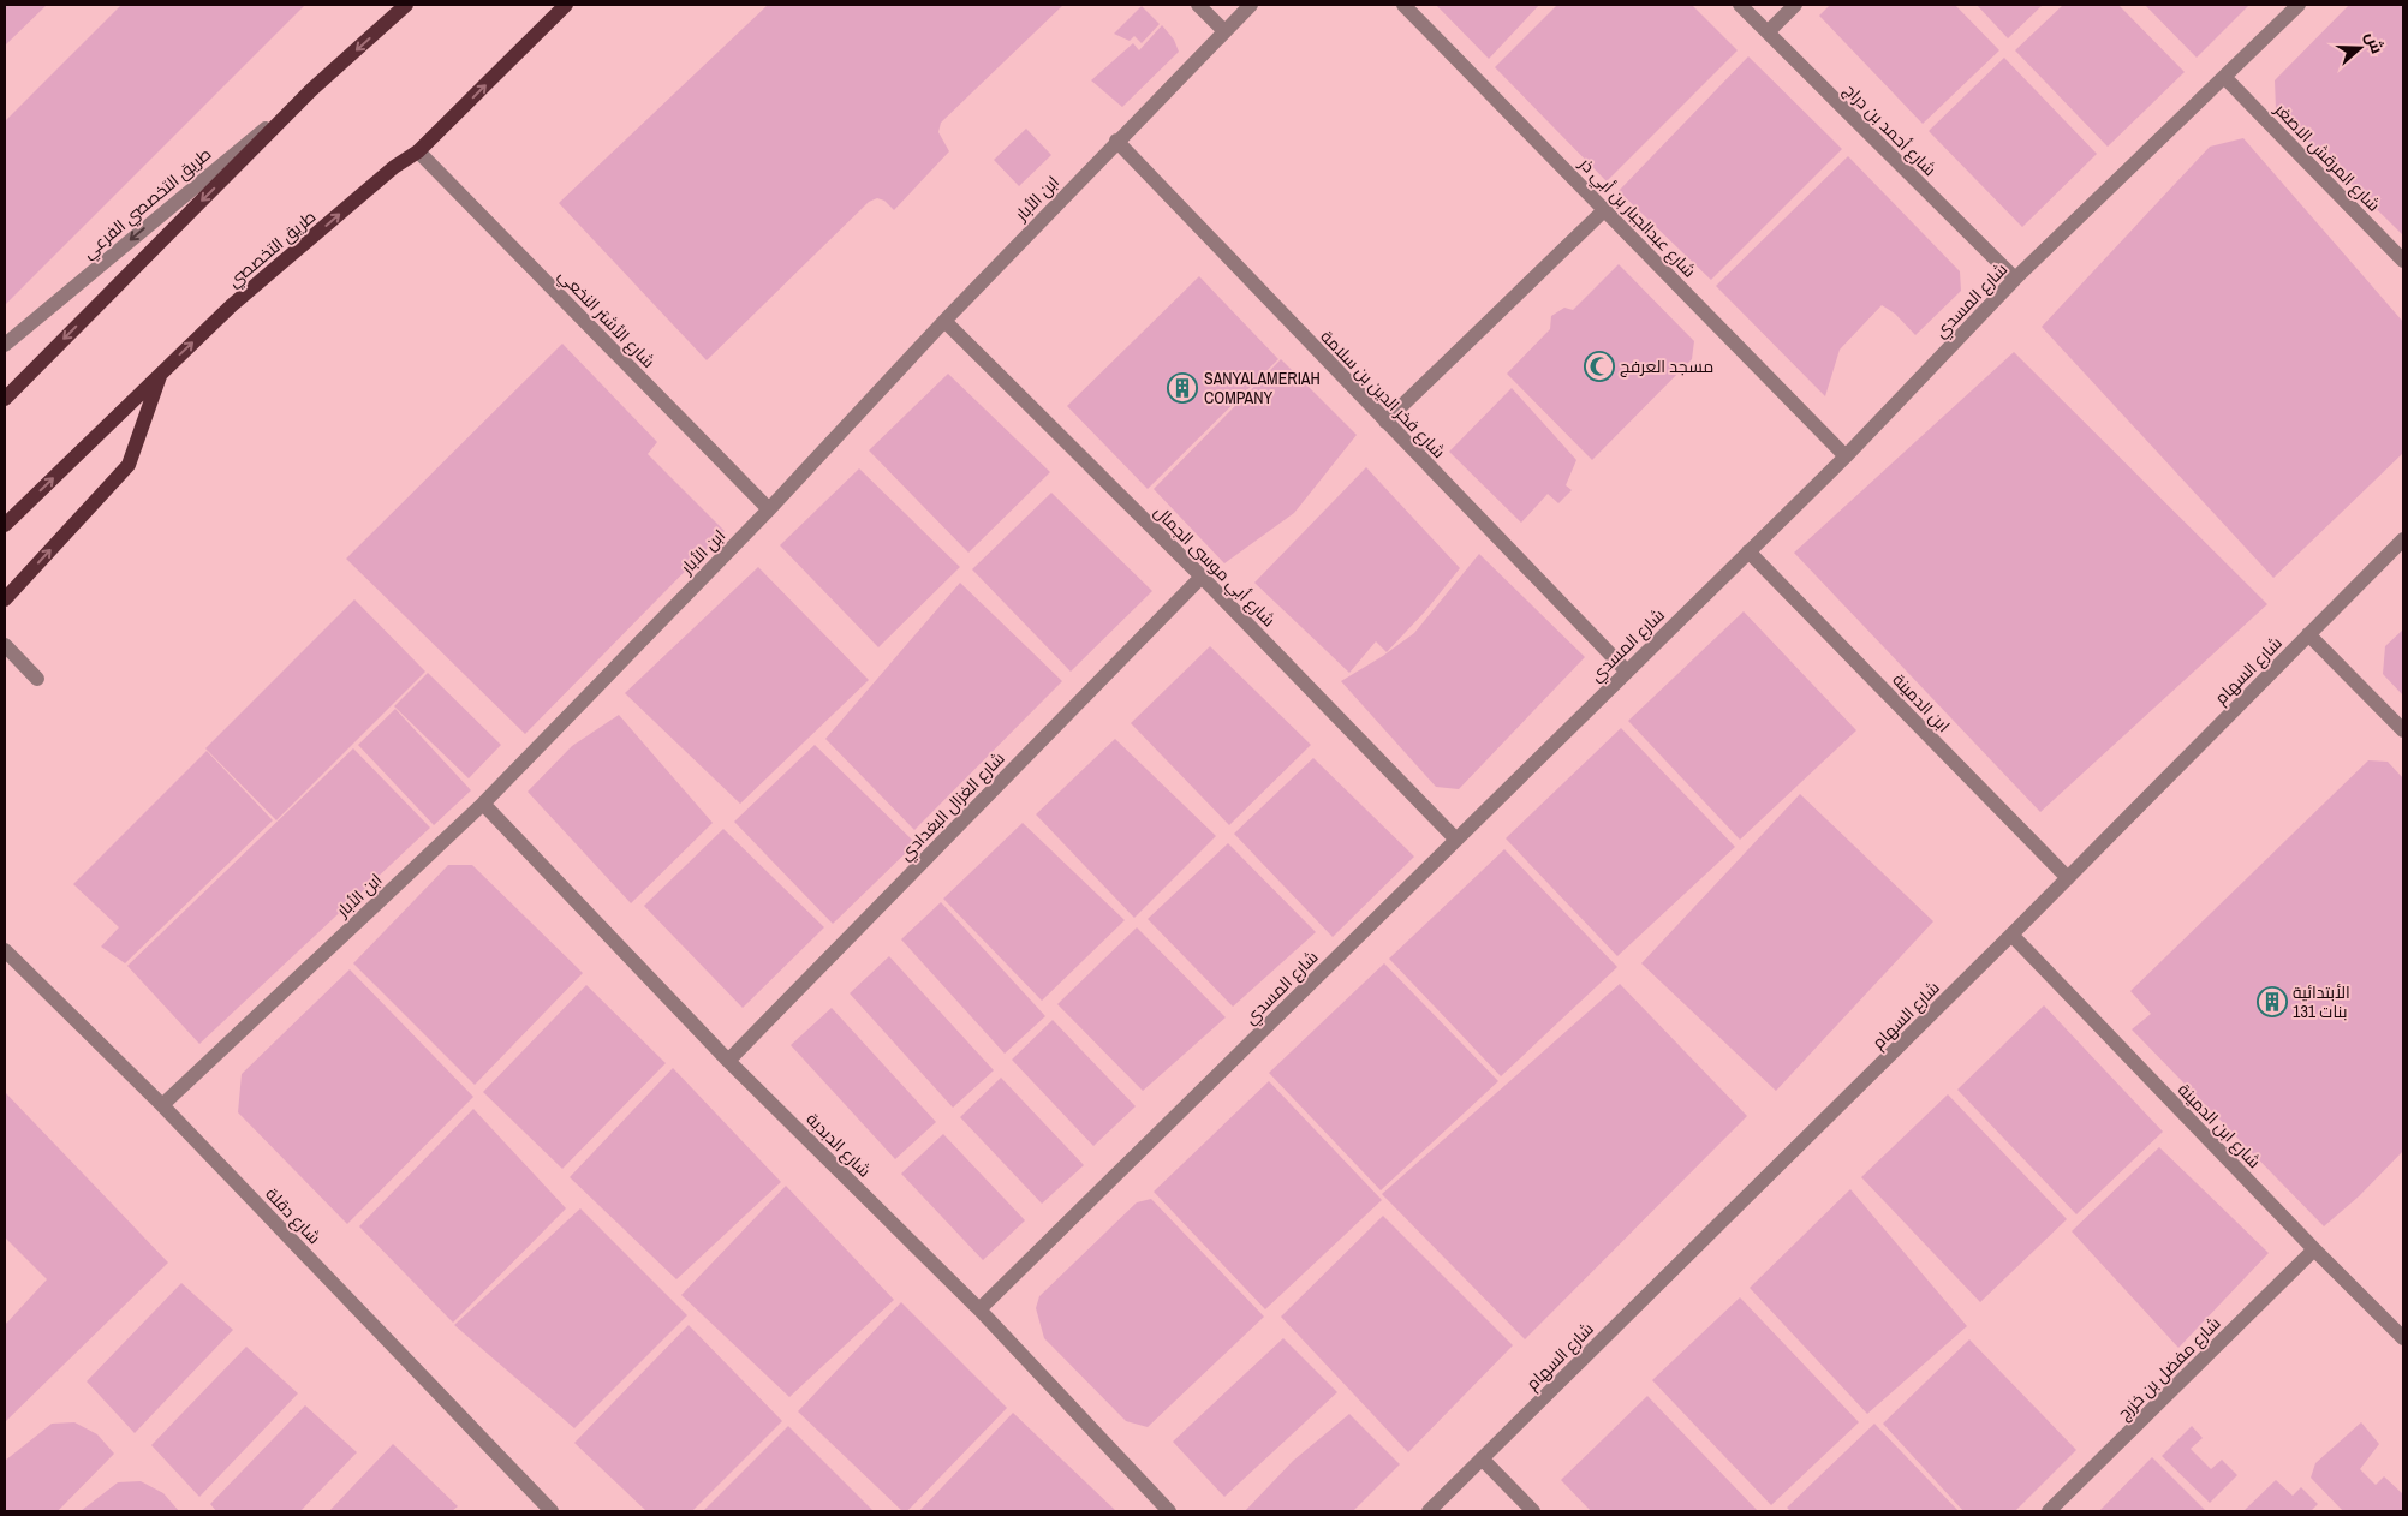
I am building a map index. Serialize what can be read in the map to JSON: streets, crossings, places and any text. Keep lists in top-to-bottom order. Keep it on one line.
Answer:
{"streets":{"main road":["طريق التخصصي"],"street":["شارع أحمد بن دراج","شارع المرقش الاصغر","ابن الأبار","طريق التخصصي الفرعي","شارع عبدالجبار بن أبي ذر","شارع المسدي","شارع الأشتر النخعي","شارع فخر الدين بن سلامة","شارع أبي موسى الجمال","شارع السهام","ابن الدمينة","شارع الغزال البغدادي","شارع ابن الدمينة","شارع الدبدبة","شارع دقلة","شارع مفضل بن خزرج"]},"crossings":[["شارع أحمد بن دراج","شارع المسدي"],["شارع المرقش الاصغر","شارع المسدي"],["ابن الأبار","شارع الأشتر النخعي"],["ابن الأبار","شارع فخر الدين بن سلامة"],["ابن الأبار","شارع أبي موسى الجمال"],["ابن الأبار","شارع الدبدبة"],["ابن الأبار","شارع دقلة"],["شارع عبدالجبار بن أبي ذر","شارع المسدي"],["طريق التخصصي","شارع الأشتر النخعي"],["شارع المسدي","شارع فخر الدين بن سلامة"],["شارع المسدي","شارع أبي موسى الجمال"],["شارع المسدي","ابن الدمينة"],["شارع المسدي","شارع الدبدبة"],["شارع أبي موسى الجمال","شارع الغزال البغدادي"],["شارع السهام","ابن الدمينة"],["شارع السهام","شارع ابن الدمينة"],["شارع الغزال البغدادي","شارع الدبدبة"],["شارع ابن الدمينة","شارع مفضل بن خزرج"]],"one_way":["طريق التخصصي الفرعي"],"places":{"mosque":["مسجد العرفج"],"building":["SANYALAMERIAH COMPANY","الأبتدائية 131 بنات"]},"north":"right"}
